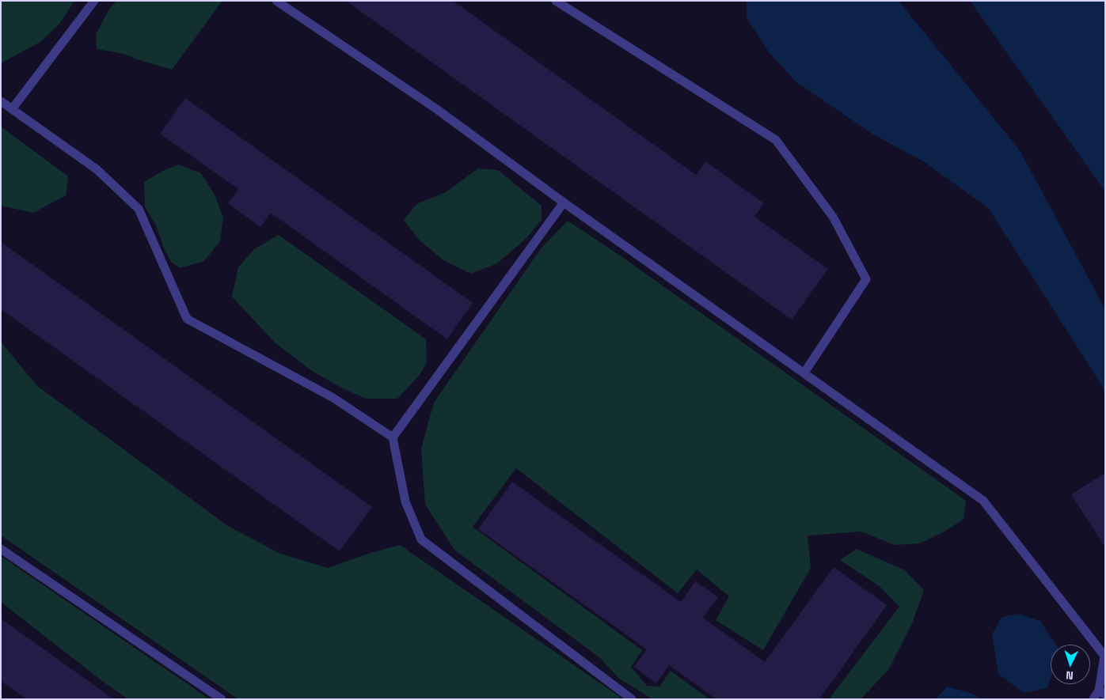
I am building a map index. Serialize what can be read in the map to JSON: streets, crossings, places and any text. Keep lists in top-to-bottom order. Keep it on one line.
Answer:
{"north":"bottom"}
